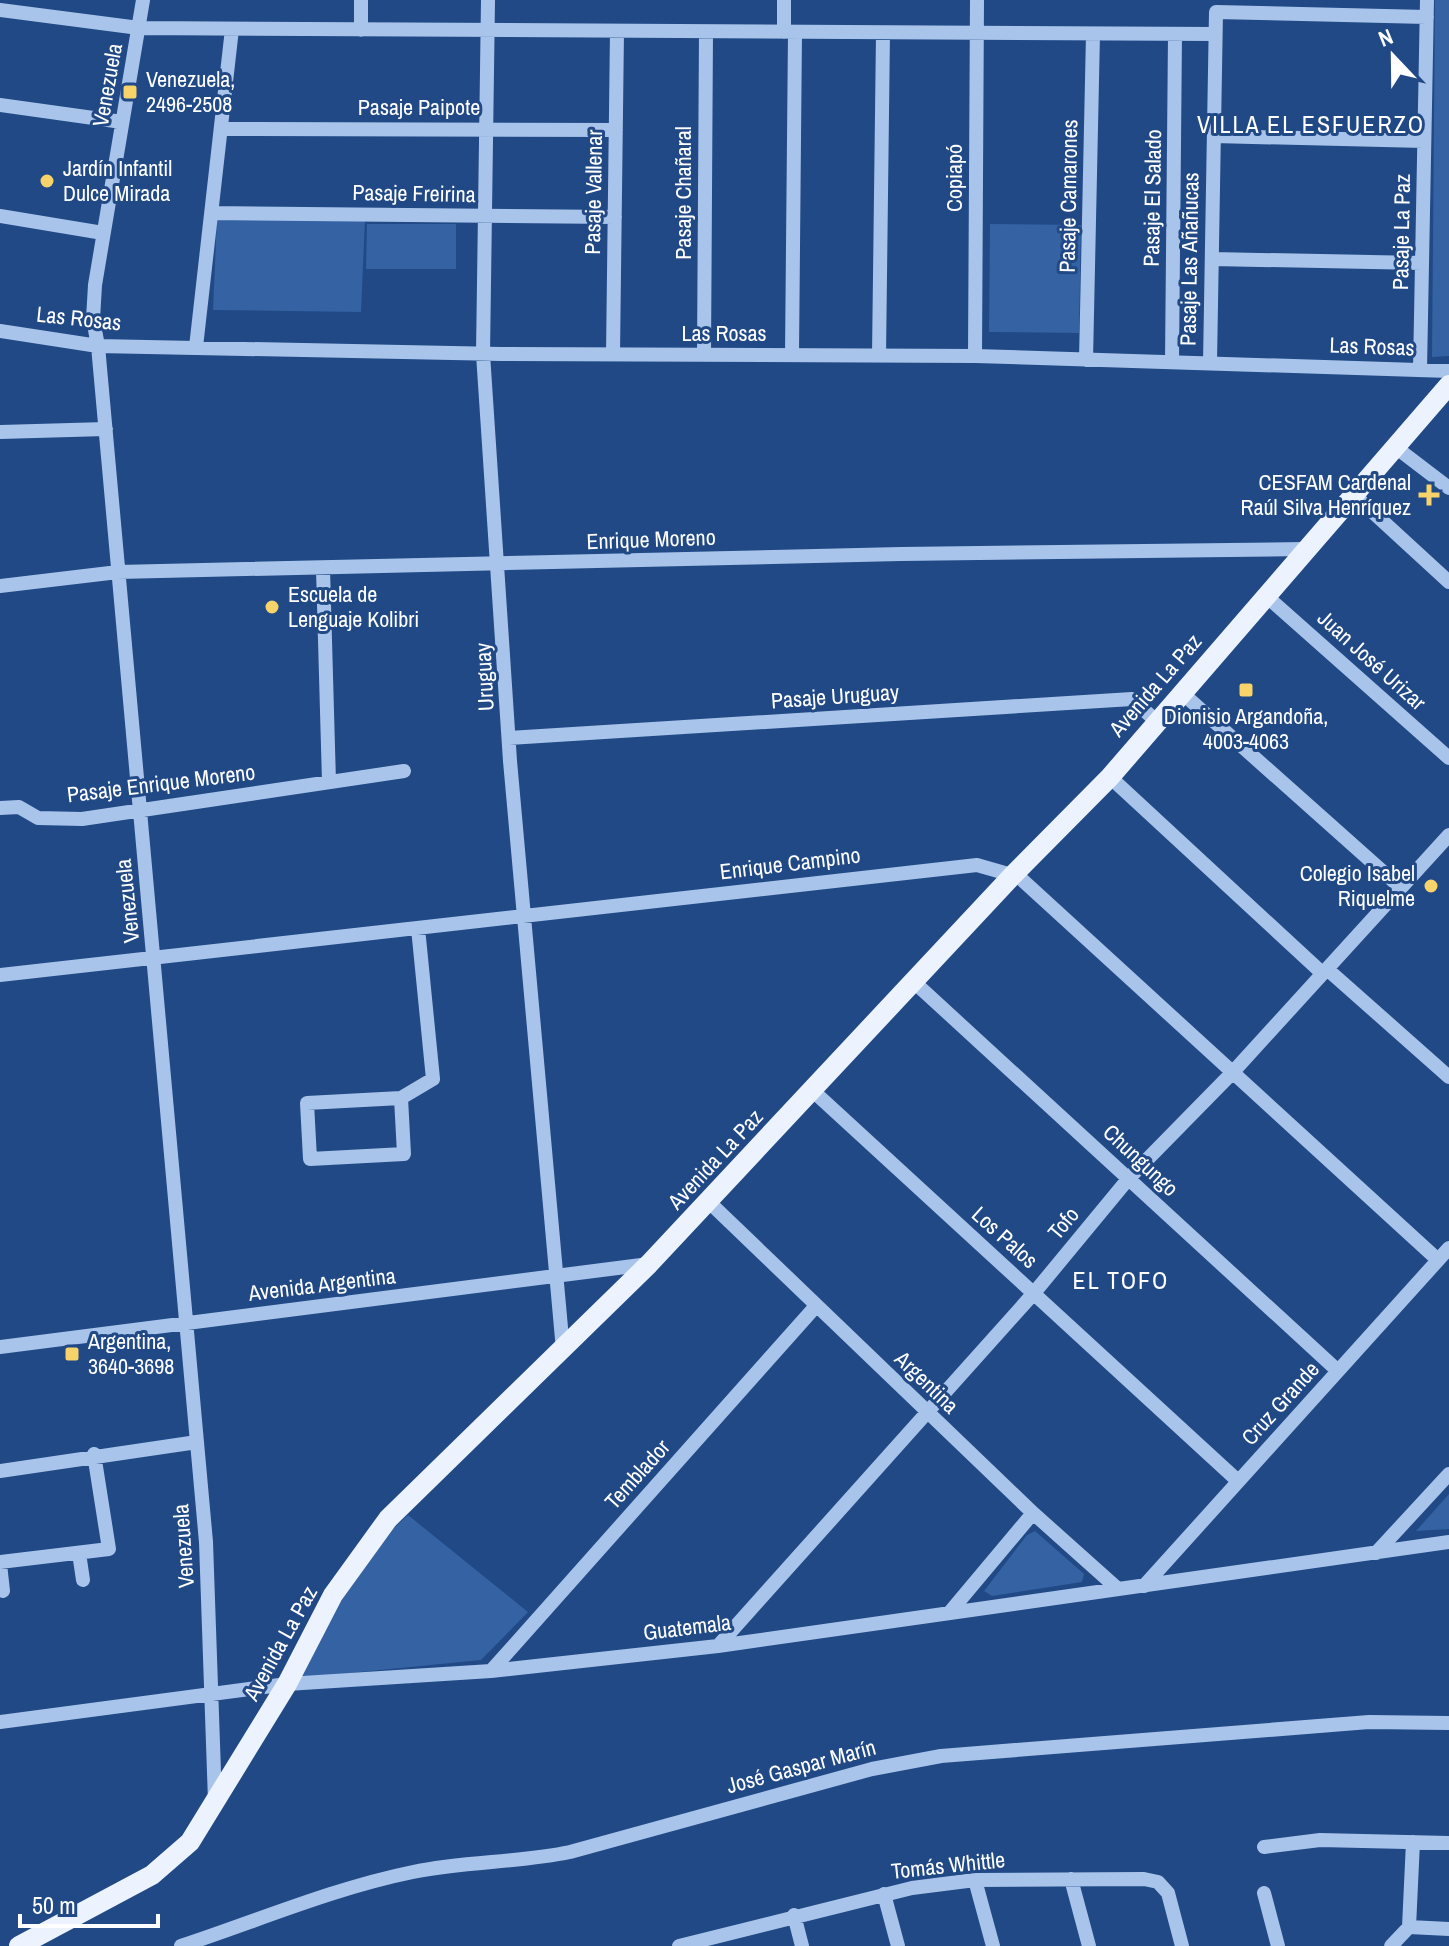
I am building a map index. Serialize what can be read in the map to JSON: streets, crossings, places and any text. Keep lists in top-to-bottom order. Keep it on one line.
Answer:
{"streets":{"main road":["Avenida La Paz"],"street":["Venezuela","Pasaje Paipote","Copiapó","Pasaje Vallenar","Pasaje Freirina","Pasaje Chañaral","Pasaje Camarones","Pasaje El Salado","Pasaje La Paz","Pasaje Las Añañucas","Las Rosas","Enrique Moreno","Juan José Urizar","Uruguay","Pasaje Uruguay","Pasaje Enrique Moreno","Enrique Campino","Chungungo","Tofo","Los Palos","Avenida Argentina","Argentina","Cruz Grande","Temblador","Guatemala","José Gaspar Marín","Tomás Whittle"]},"crossings":[["Venezuela","Las Rosas"],["Venezuela","Enrique Moreno"],["Venezuela","Avenida La Paz"],["Venezuela","Pasaje Enrique Moreno"],["Venezuela","Enrique Campino"],["Venezuela","Avenida Argentina"],["Venezuela","Guatemala"],["Pasaje Paipote","Pasaje Vallenar"],["Pasaje Paipote","Uruguay"],["Copiapó","Las Rosas"],["Pasaje Vallenar","Pasaje Freirina"],["Pasaje Vallenar","Las Rosas"],["Pasaje Freirina","Uruguay"],["Pasaje Chañaral","Las Rosas"],["Pasaje Camarones","Las Rosas"],["Pasaje El Salado","Las Rosas"],["Pasaje La Paz","Pasaje Las Añañucas"],["Pasaje La Paz","Las Rosas"],["Pasaje Las Añañucas","Las Rosas"],["Las Rosas","Uruguay"],["Enrique Moreno","Uruguay"],["Enrique Moreno","Avenida La Paz"],["Juan José Urizar","Avenida La Paz"],["Uruguay","Avenida La Paz"],["Uruguay","Pasaje Uruguay"],["Uruguay","Enrique Campino"],["Uruguay","Avenida Argentina"],["Avenida La Paz","Pasaje Uruguay"],["Avenida La Paz","Enrique Campino"],["Avenida La Paz","Chungungo"],["Avenida La Paz","Los Palos"],["Avenida La Paz","Avenida Argentina"],["Avenida La Paz","Argentina"],["Avenida La Paz","Guatemala"],["Enrique Campino","Tofo"],["Enrique Campino","Cruz Grande"],["Chungungo","Tofo"],["Chungungo","Cruz Grande"],["Tofo","Los Palos"],["Tofo","Argentina"],["Tofo","Guatemala"],["Los Palos","Cruz Grande"],["Argentina","Temblador"],["Argentina","Guatemala"],["Cruz Grande","Guatemala"],["Temblador","Guatemala"]],"districts":["VILLA EL ESFUERZO","EL TOFO"],"places":{"transit":["Venezuela, 2496-2508","Dionisio Argandoña, 4003-4063","Argentina, 3640-3698"],"other":["Jardín Infantil Dulce Mirada","Escuela de Lenguaje Kolibri","Colegio Isabel Riquelme"],"health":["CESFAM Cardenal Raúl Silva Henríquez"]},"scale_bar":"50 m","north":"top"}
